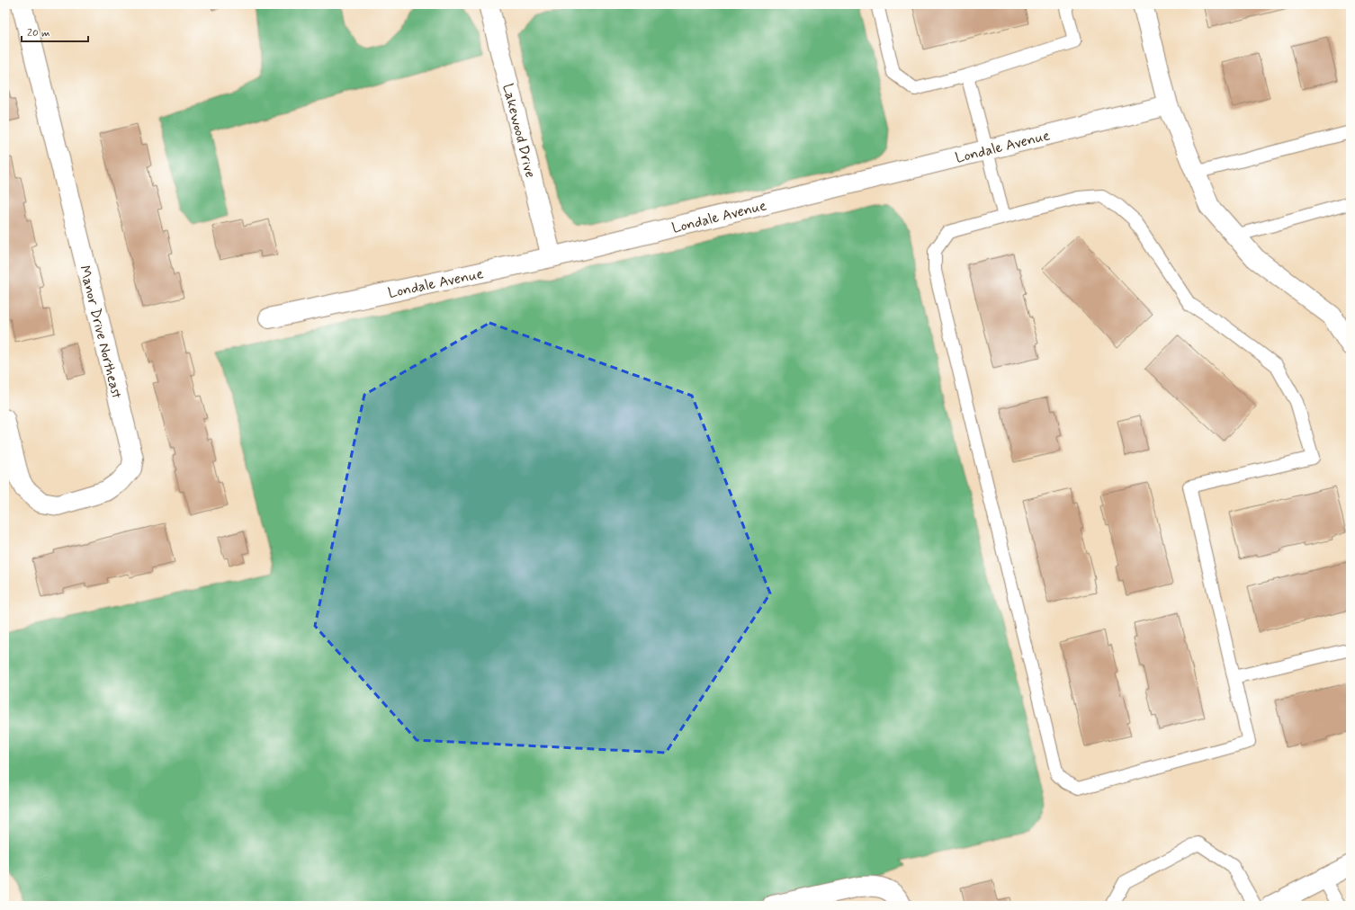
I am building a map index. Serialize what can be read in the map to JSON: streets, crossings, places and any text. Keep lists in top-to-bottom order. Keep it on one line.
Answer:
{"streets":{"street":["Lakewood Drive","Londale Avenue","Manor Drive Northeast"]},"crossings":[["Lakewood Drive","Londale Avenue"]],"scale_bar":"20 m"}
